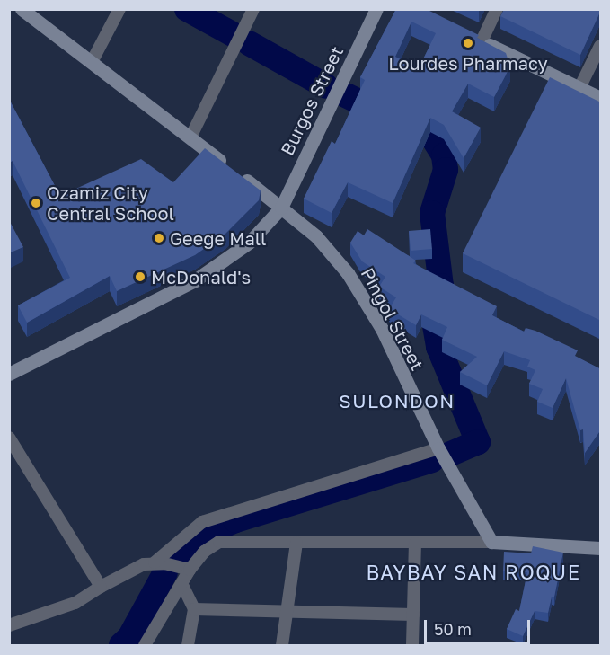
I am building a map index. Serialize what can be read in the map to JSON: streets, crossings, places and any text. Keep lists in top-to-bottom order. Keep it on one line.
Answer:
{"streets":{"street":["Burgos Street","Pingol Street"]},"crossings":[["Burgos Street","Pingol Street"]],"districts":["SULONDON","BAYBAY SAN ROQUE"],"places":["Lourdes Pharmacy","Ozamiz City Central School","Geege Mall","McDonald's"],"scale_bar":"50 m"}
